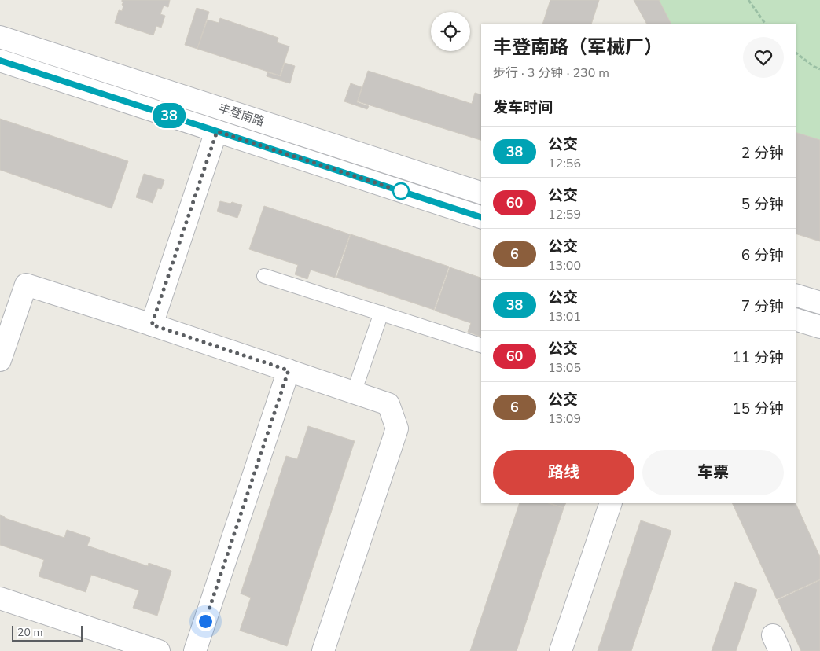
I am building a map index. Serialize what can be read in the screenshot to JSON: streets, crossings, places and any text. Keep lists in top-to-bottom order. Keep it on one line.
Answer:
{"streets":{"street":["丰登南路"]},"lines":["bus line 38"],"scale_bar":"20 m","page":{"on_map":"38","heading":[["丰登南路（军械厂）","步行 · 3 分钟 · 230 m"],"发车时间"],"list":[{"mark":"38","name":"公交","note":"12:56","value":"2 分钟"},{"mark":"60","name":"公交","note":"12:59","value":"5 分钟"},{"mark":"6","name":"公交","note":"13:00","value":"6 分钟"},{"mark":"38","name":"公交","note":"13:01","value":"7 分钟"},{"mark":"60","name":"公交","note":"13:05","value":"11 分钟"},{"mark":"6","name":"公交","note":"13:09","value":"15 分钟"}],"buttons":["路线","车票"],"scale":"20 m"}}
